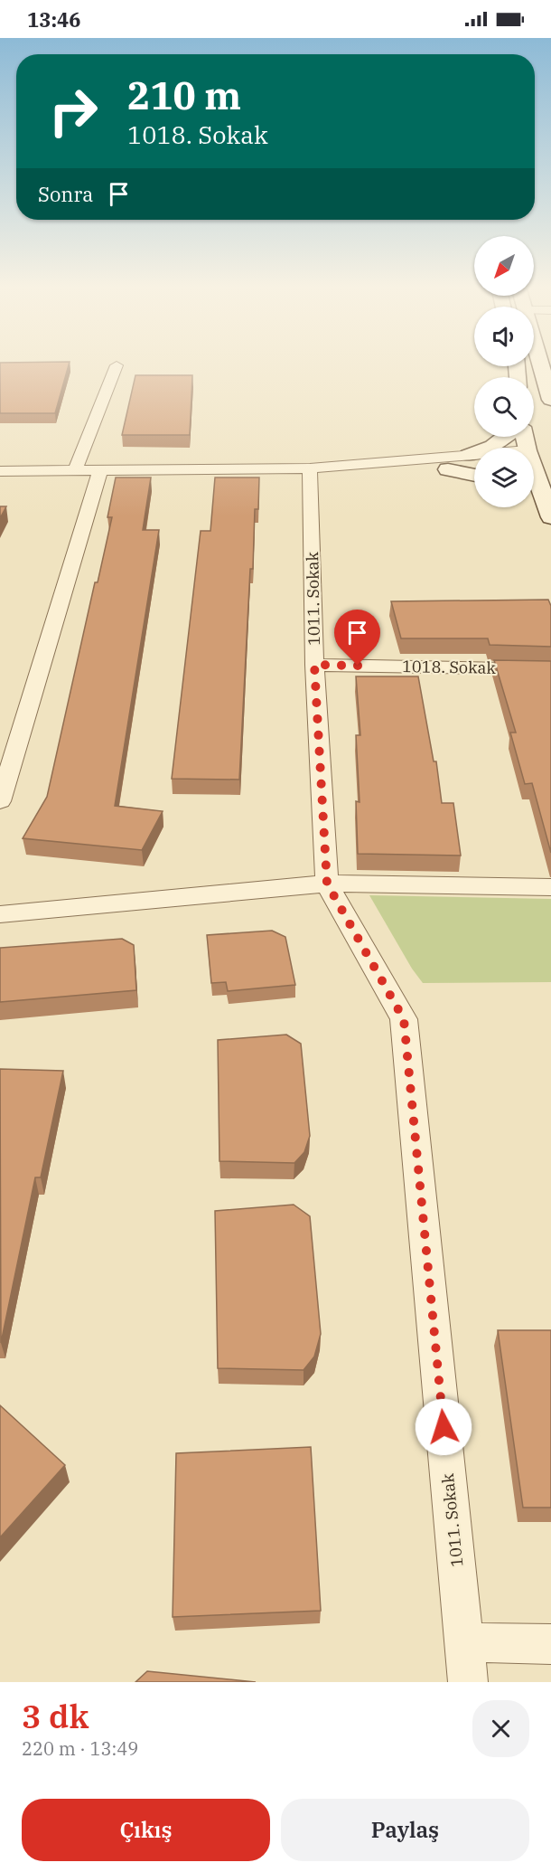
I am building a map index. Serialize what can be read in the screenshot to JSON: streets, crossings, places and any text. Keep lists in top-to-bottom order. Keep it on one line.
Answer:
{"streets":{"street":["1011. Sokak","1018. Sokak"]},"crossings":[["1011. Sokak","1018. Sokak"]],"north":"bottom left","page":{"status":"13:46","turn":["210 m","1018. Sokak"],"then":"Sonra","heading":["3 dk","220 m · 13:49"],"buttons":["Çıkış","Paylaş"]}}
